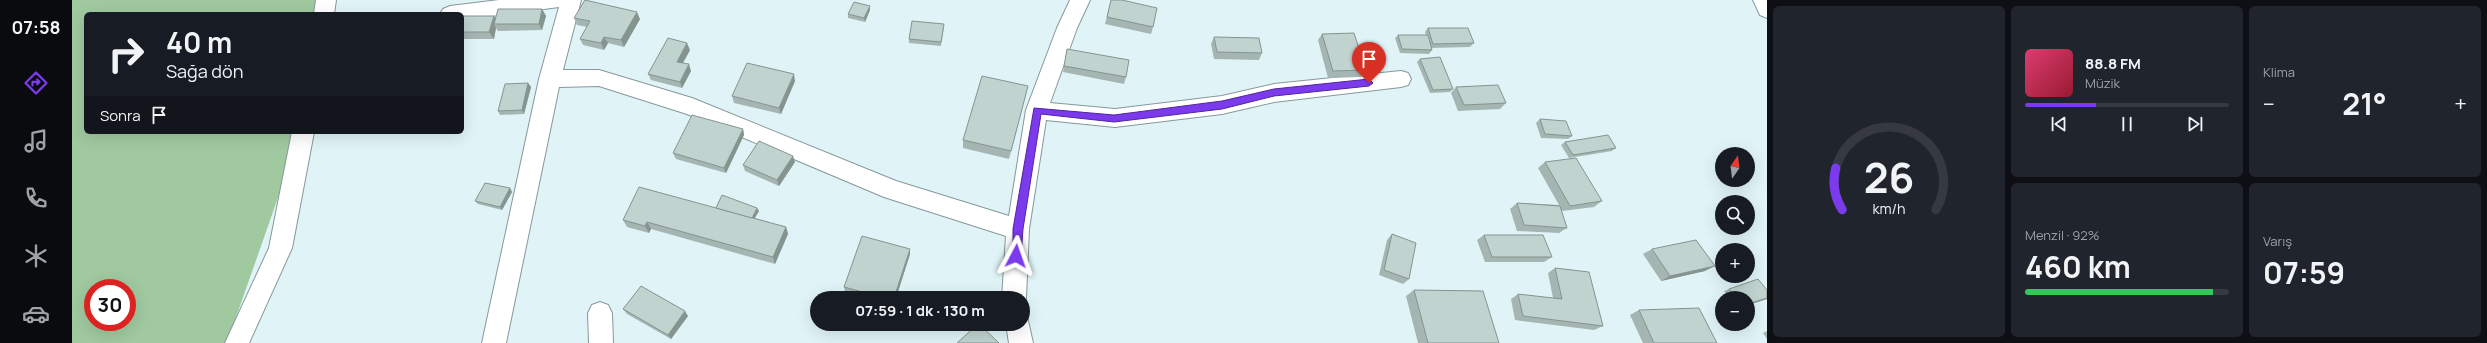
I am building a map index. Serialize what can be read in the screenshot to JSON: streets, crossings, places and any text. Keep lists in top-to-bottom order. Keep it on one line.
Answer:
{"north":"top","page":{"tabs":"07:58","tile":["Klima",["Menzil · 92%","460 km"],["Varış","07:59"]],"turn":["40 m","Sağa dön"],"song":["88.8 FM","Müzik"],"heat":["−","21°","+"],"then":"Sonra","map_buttons":["+","−"],"limit":"30","trip":"07:59 · 1 dk · 130 m","gauge":["26","km/h"]}}
